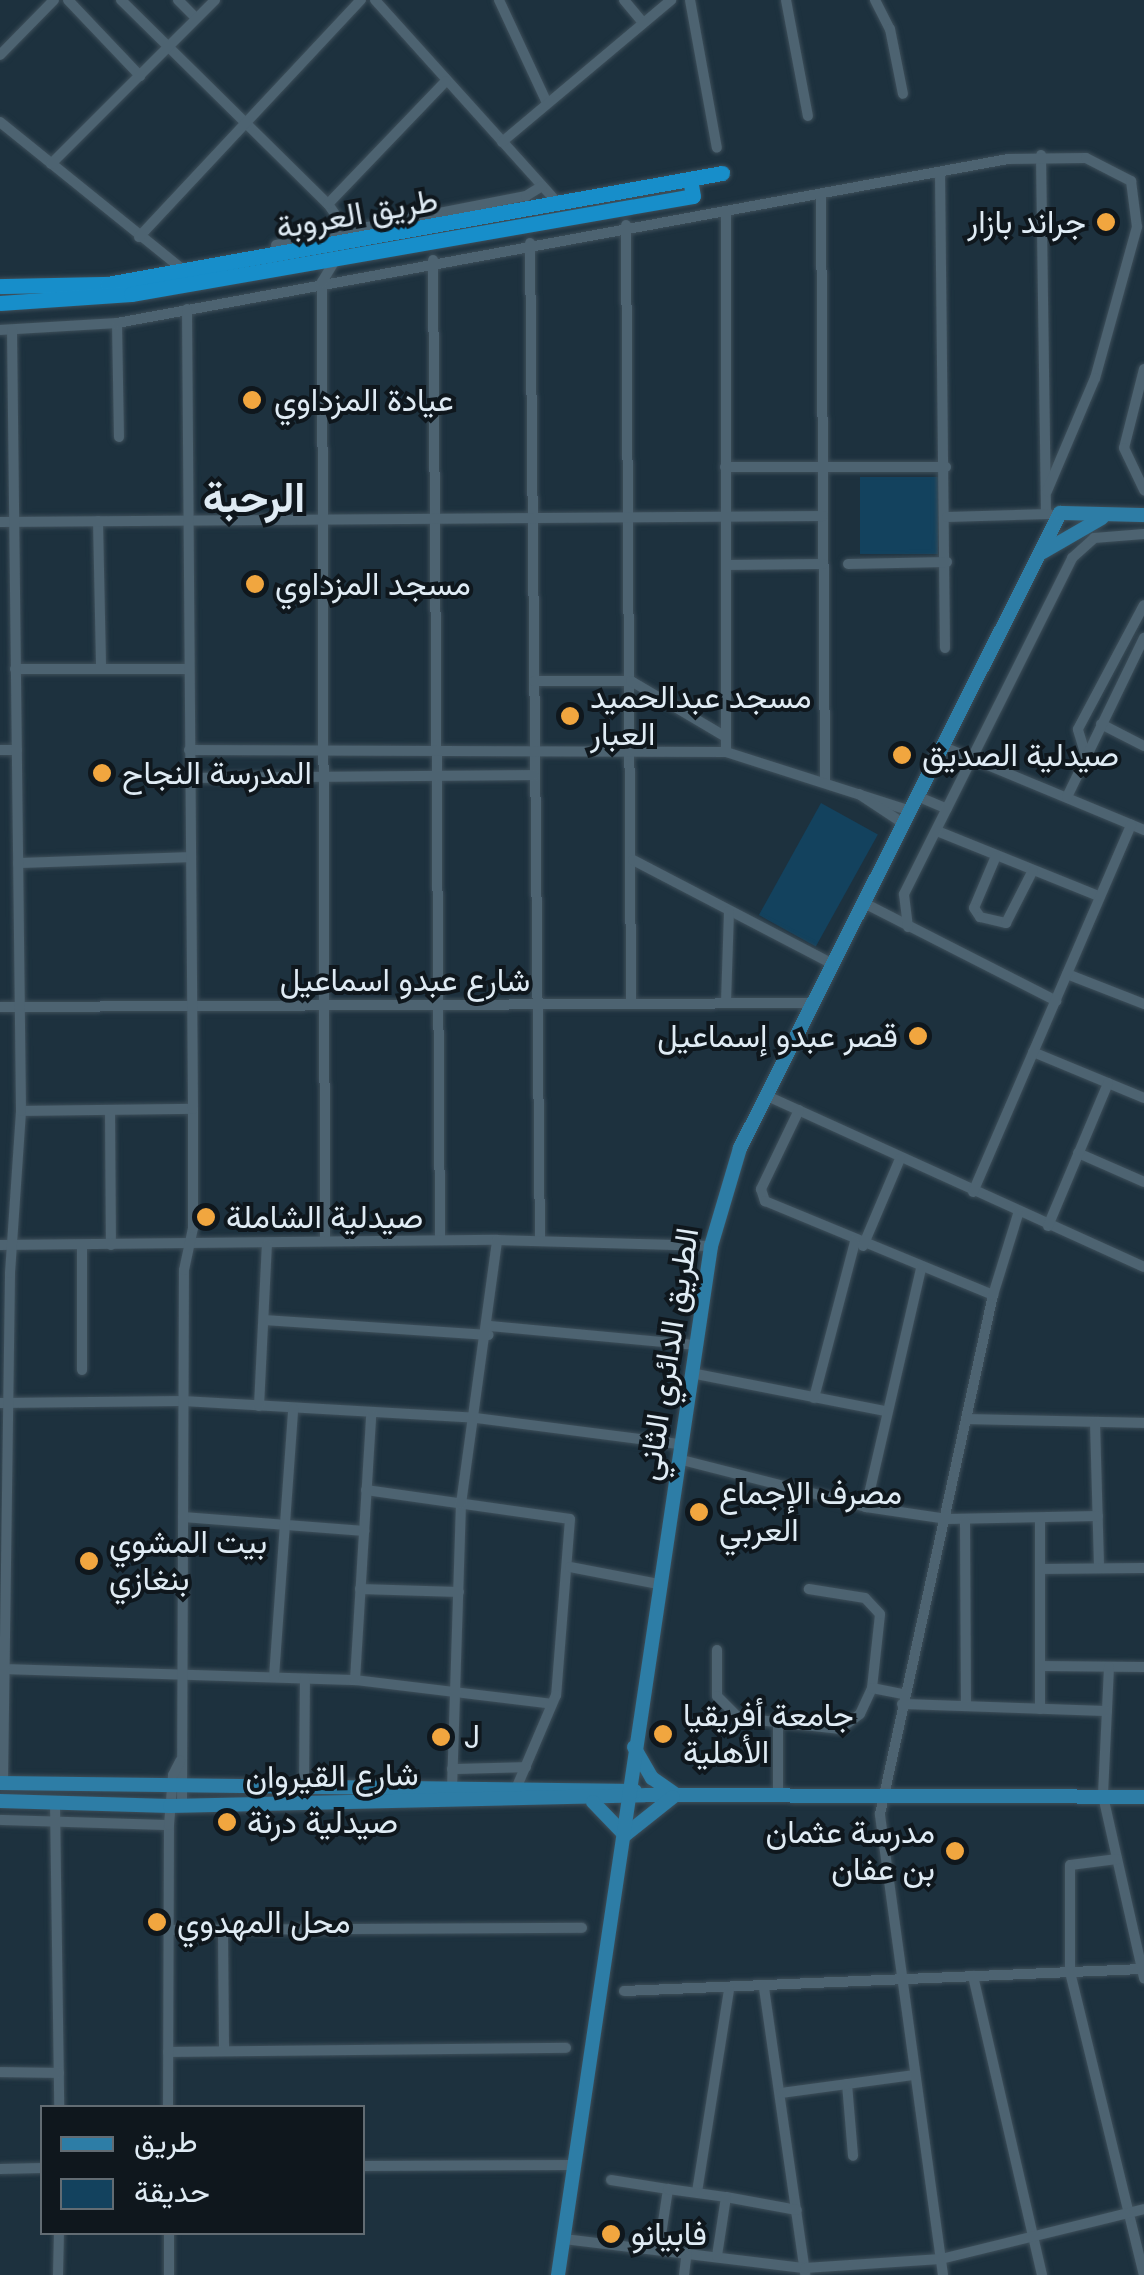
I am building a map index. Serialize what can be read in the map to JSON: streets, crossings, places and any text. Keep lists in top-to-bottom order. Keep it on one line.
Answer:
{"streets":{"highway":["طريق العروبة"],"main road":["الطريق الدائري الثاني","شارع القيروان"],"street":["شارع عبدو اسماعيل"]},"crossings":[["شارع عبدو اسماعيل","الطريق الدائري الثاني"]],"districts":["الرحبة"],"places":["جراند بازار","عيادة المزداوي","مسجد المزداوي","مسجد عبدالحميد العبار","صيدلية الصديق","المدرسة النجاح","قصر عبدو إسماعيل","صيدلية الشاملة","مصرف الإجماع العربي","بيت المشوي بنغازي","جامعة أفريقيا الأهلية","J","صيدلية درنة","مدرسة عثمان بن عفان","محل المهدوي","فابيانو"],"legend":["طريق","حديقة"]}
